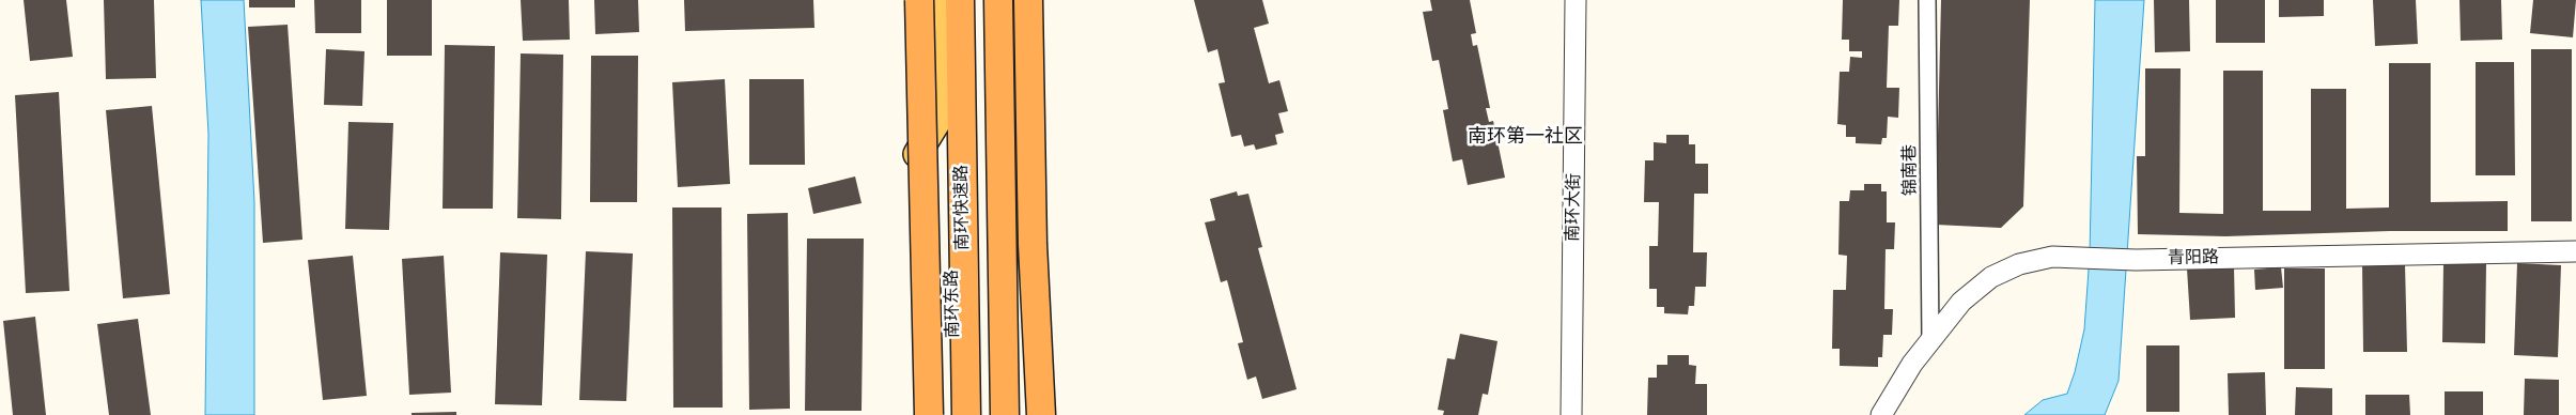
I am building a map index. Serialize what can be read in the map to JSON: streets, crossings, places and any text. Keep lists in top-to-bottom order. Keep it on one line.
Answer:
{"streets":{"highway":["南环快速路"],"main road":["南环东路"],"street":["锦南巷","南环大街","青阳路"]},"crossings":[["锦南巷","青阳路"]],"districts":["南环第一社区"]}
